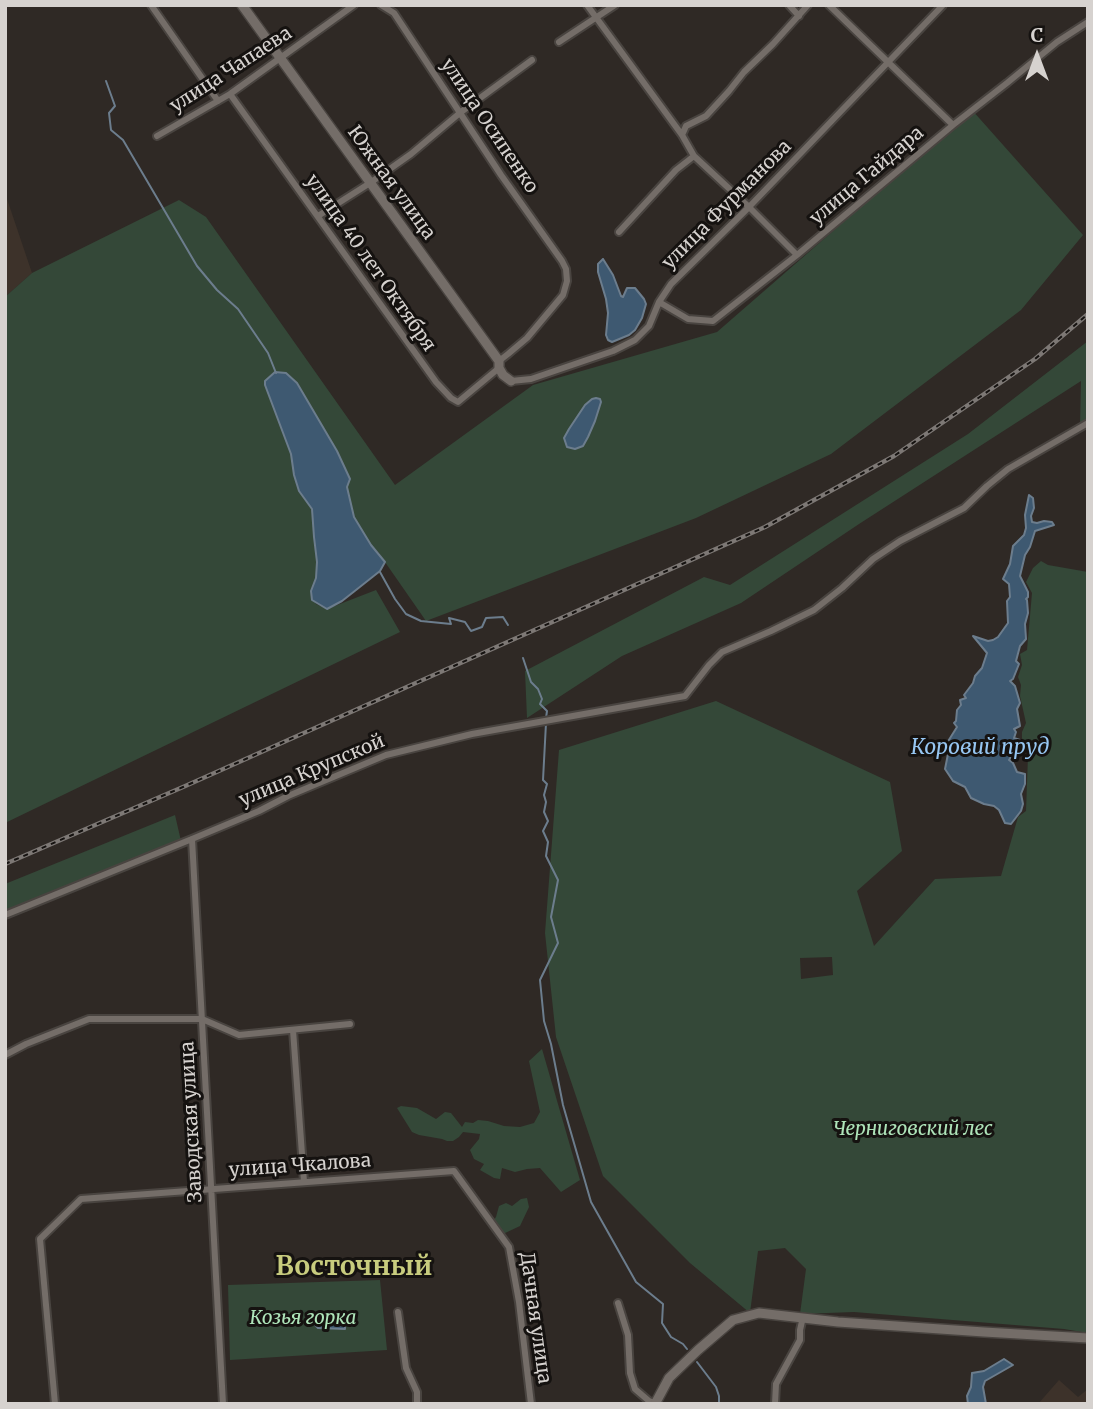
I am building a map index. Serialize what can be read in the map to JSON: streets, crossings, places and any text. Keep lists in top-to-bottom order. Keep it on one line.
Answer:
{"streets":{"street":["улица Чапаева","улица Осипенко","улица Гайдара","Южная улица","улица Фурманова","улица 40 лет Октября","улица Крупской","Заводская улица","улица Чкалова","Дачная улица"]},"crossings":[["улица Чапаева","Южная улица"],["улица Чапаева","улица 40 лет Октября"],["улица Осипенко","Южная улица"],["улица Осипенко","улица 40 лет Октября"],["улица Гайдара","улица Фурманова"],["Южная улица","улица Фурманова"],["Южная улица","улица 40 лет Октября"],["улица Крупской","Заводская улица"],["Заводская улица","улица Чкалова"],["улица Чкалова","Дачная улица"]],"districts":["Восточный"],"water":["Коровий пруд"],"parks":["Черниговский лес","Козья горка"],"north":"top"}
